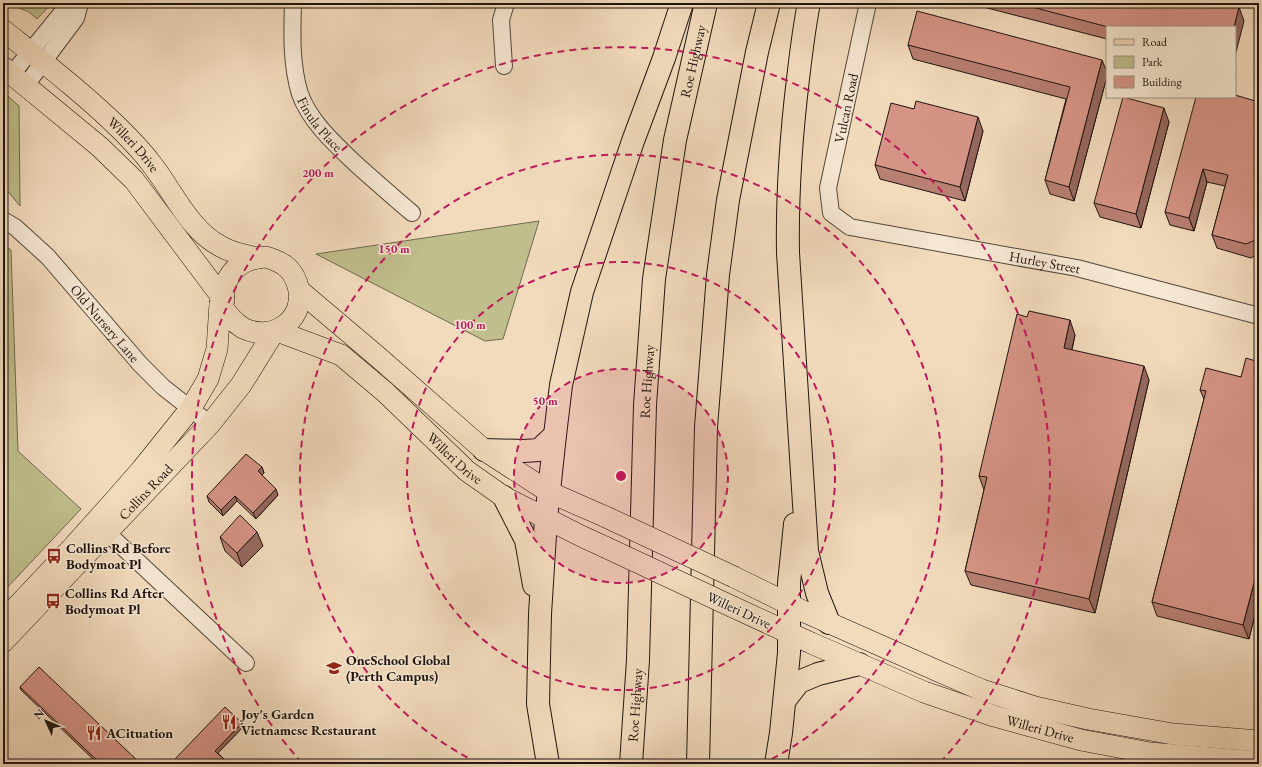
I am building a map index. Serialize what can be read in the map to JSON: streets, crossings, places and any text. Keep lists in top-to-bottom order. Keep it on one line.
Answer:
{"streets":{"highway":["Roe Highway"],"main road":["Willeri Drive","Collins Road"],"street":["Vulcan Road","Finula Place","Hurley Street","Old Nursery Lane"]},"crossings":[["Vulcan Road","Hurley Street"],["Willeri Drive","Collins Road"],["Old Nursery Lane","Collins Road"]],"places":{"bus stop":["Collins Rd Before Bodymoat Pl","Collins Rd After Bodymoat Pl"],"school or university":["OneSchool Global (Perth Campus)"],"restaurant":["Joy's Garden Vietnamese Restaurant","ACituation"]},"legend":["Road","Park","Building"],"north":"top left","rings":["200 m","150 m","100 m","50 m"]}
